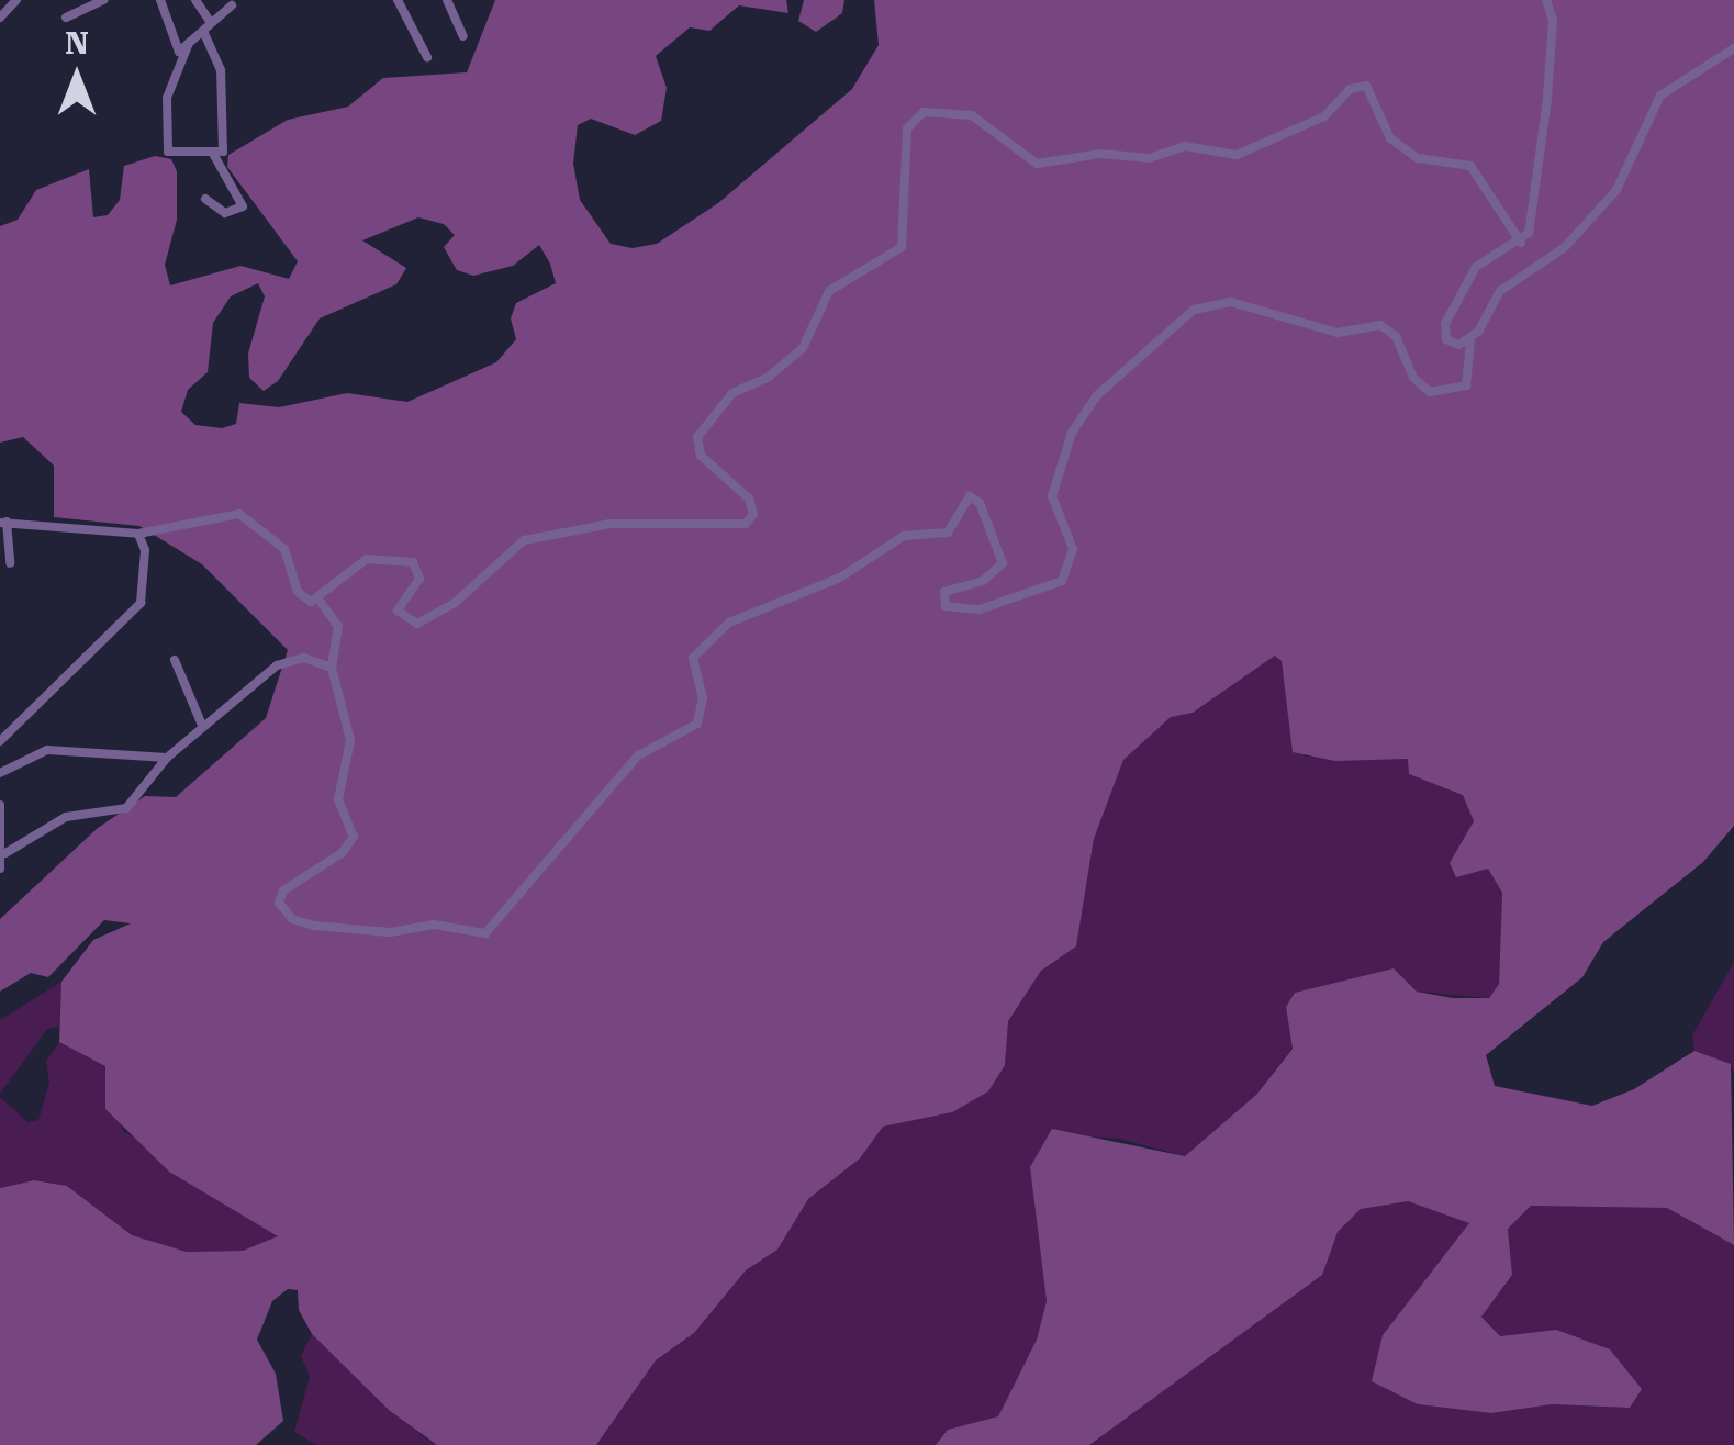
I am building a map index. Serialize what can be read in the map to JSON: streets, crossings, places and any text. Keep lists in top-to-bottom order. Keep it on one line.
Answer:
{"north":"top"}
